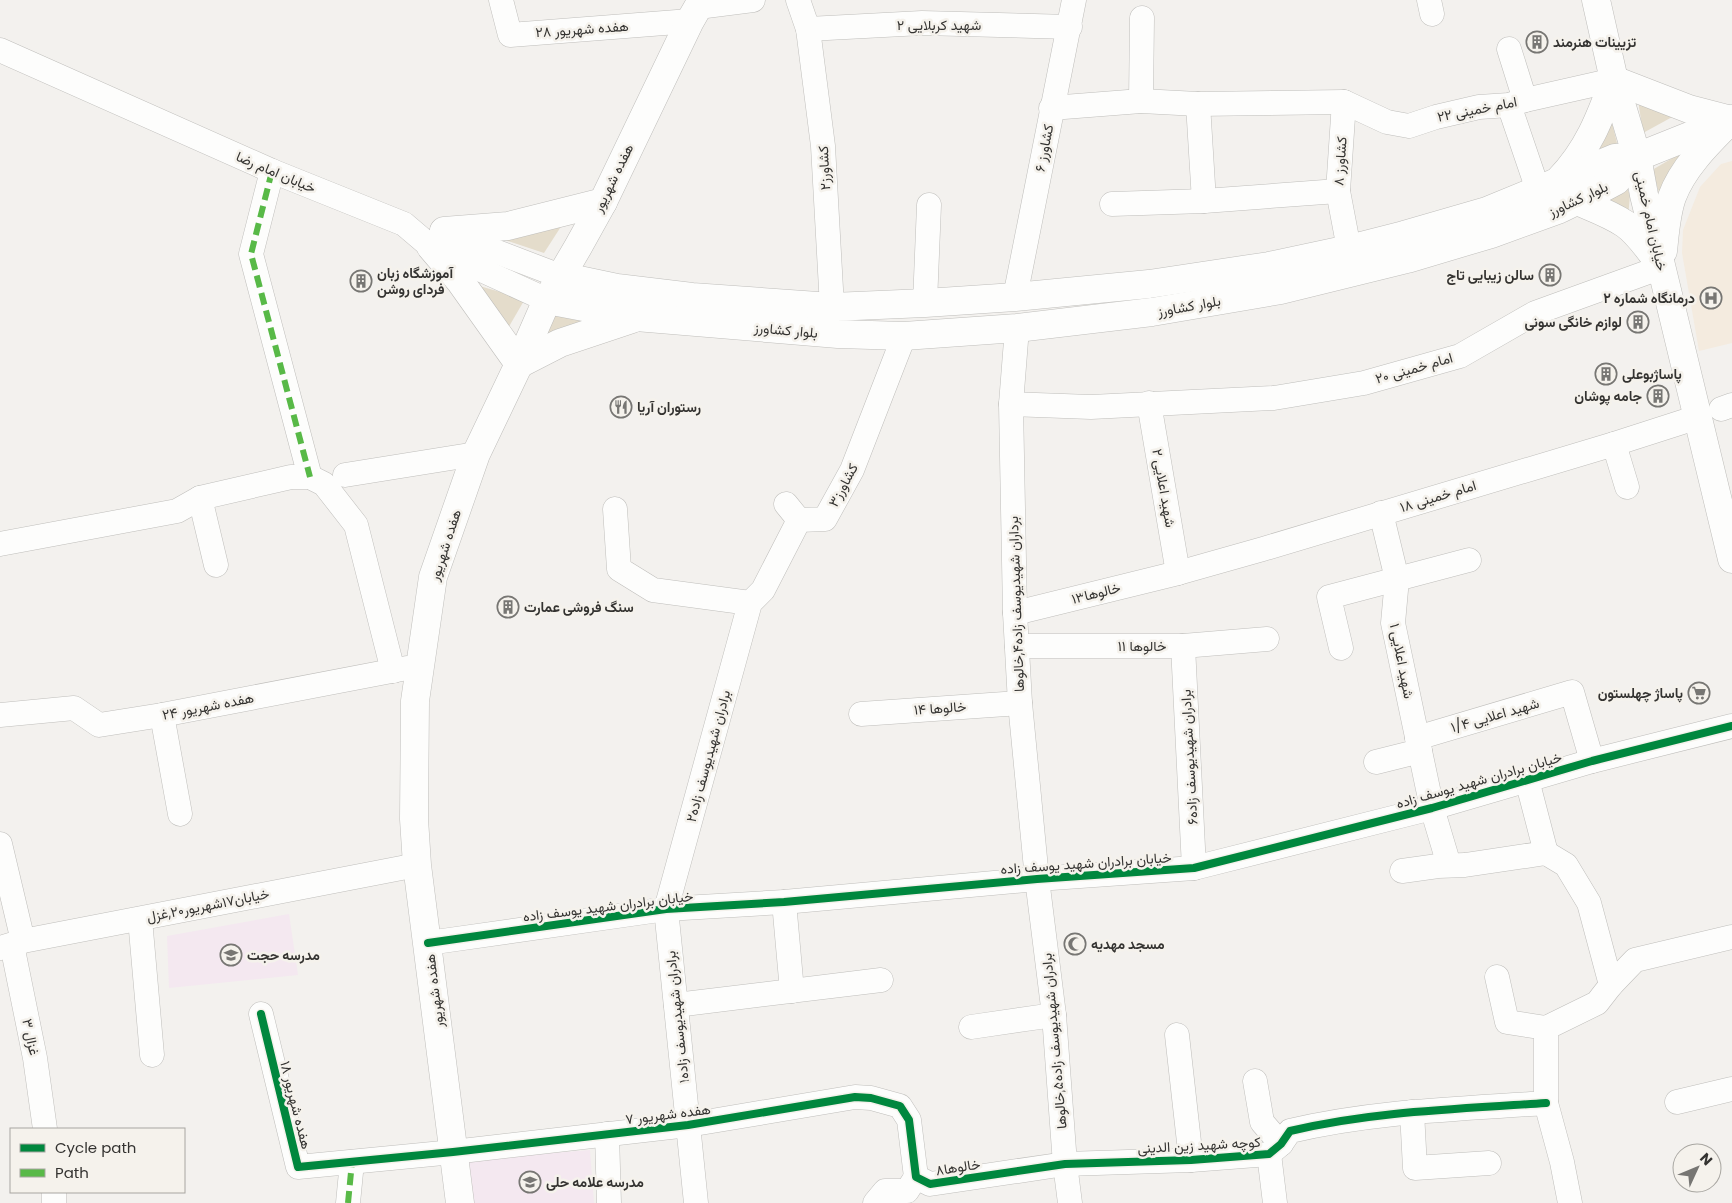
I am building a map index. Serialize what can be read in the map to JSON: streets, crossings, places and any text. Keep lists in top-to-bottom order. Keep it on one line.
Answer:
{"streets":{"main road":["هفده شهریور","بلوار کشاورز","خیابان امام خمینی"],"street":["شهید کربلایی ۲","هفده شهریور ۲۸","امام خمینی ۲۲","کشاورز ۶","کشاورز ۸","کشاورز۲","خیابان امام رضا","امام خمینی ۲۰","کشاورز۳","شهید اعلایی ۲","امام خمینی ۱۸","خالوها۱۳","برداران شهیدیوسف زاده۴,خالوها","خالوها ۱۱","شهید اعلایی ۱","هفده شهریور ۲۴","خالوها ۱۴","شهید اعلایی ۱/۴","برادران شهیدیوسف زاده۲","برادران شهیدیوسف زاده۶","خیابان برادران شهید یوسف زاده","خیابان۱۷شهریور۲۰,غزل","برادران شهیدیوسف زاده۱","غزال ۳","برادران شهیدیوسف زاده۵,خالوها","هفده شهریور ۱۸","هفده شهریور ۷","کوچه شهید زین الدینی","خالوها۸"]},"crossings":[["شهید کربلایی ۲","کشاورز ۶"],["شهید کربلایی ۲","کشاورز۲"],["هفده شهریور ۲۸","هفده شهریور"],["امام خمینی ۲۲","کشاورز ۸"],["امام خمینی ۲۲","خیابان امام خمینی"],["کشاورز ۶","بلوار کشاورز"],["کشاورز ۸","بلوار کشاورز"],["کشاورز۲","بلوار کشاورز"],["خیابان امام رضا","هفده شهریور"],["خیابان امام رضا","بلوار کشاورز"],["هفده شهریور","بلوار کشاورز"],["هفده شهریور","هفده شهریور ۲۴"],["هفده شهریور","خیابان برادران شهید یوسف زاده"],["هفده شهریور","خیابان۱۷شهریور۲۰,غزل"],["هفده شهریور","هفده شهریور ۱۸"],["هفده شهریور","هفده شهریور ۷"],["بلوار کشاورز","خیابان امام خمینی"],["بلوار کشاورز","کشاورز۳"],["بلوار کشاورز","برداران شهیدیوسف زاده۴,خالوها"],["خیابان امام خمینی","امام خمینی ۲۰"],["خیابان امام خمینی","امام خمینی ۱۸"],["امام خمینی ۲۰","شهید اعلایی ۲"],["امام خمینی ۲۰","برداران شهیدیوسف زاده۴,خالوها"],["کشاورز۳","برادران شهیدیوسف زاده۲"],["شهید اعلایی ۲","امام خمینی ۱۸"],["شهید اعلایی ۲","خالوها۱۳"],["امام خمینی ۱۸","خالوها۱۳"],["امام خمینی ۱۸","شهید اعلایی ۱"],["خالوها۱۳","برداران شهیدیوسف زاده۴,خالوها"],["برداران شهیدیوسف زاده۴,خالوها","خالوها ۱۱"],["برداران شهیدیوسف زاده۴,خالوها","خالوها ۱۴"],["برداران شهیدیوسف زاده۴,خالوها","خیابان برادران شهید یوسف زاده"],["برداران شهیدیوسف زاده۴,خالوها","برادران شهیدیوسف زاده۵,خالوها"],["خالوها ۱۱","برادران شهیدیوسف زاده۶"],["شهید اعلایی ۱","شهید اعلایی ۱/۴"],["شهید اعلایی ۱","خیابان برادران شهید یوسف زاده"],["شهید اعلایی ۱/۴","خیابان برادران شهید یوسف زاده"],["برادران شهیدیوسف زاده۲","خیابان برادران شهید یوسف زاده"],["برادران شهیدیوسف زاده۲","برادران شهیدیوسف زاده۱"],["برادران شهیدیوسف زاده۶","خیابان برادران شهید یوسف زاده"],["خیابان برادران شهید یوسف زاده","برادران شهیدیوسف زاده۱"],["خیابان برادران شهید یوسف زاده","برادران شهیدیوسف زاده۵,خالوها"],["خیابان۱۷شهریور۲۰,غزل","غزال ۳"],["برادران شهیدیوسف زاده۱","هفده شهریور ۷"],["برادران شهیدیوسف زاده۵,خالوها","کوچه شهید زین الدینی"],["برادران شهیدیوسف زاده۵,خالوها","خالوها۸"],["هفده شهریور ۱۸","هفده شهریور ۷"],["هفده شهریور ۷","خالوها۸"],["کوچه شهید زین الدینی","خالوها۸"]],"places":{"building":["تزیینات هنرمند","سالن زیبایی تاج","آموزشگاه زبان فردای روشن","لوازم خانگی سونی","پاساژبوعلی","جامه پوشان","سنگ فروشی عمارت"],"hospital":["درمانگاه شماره ۲"],"restaurant":["رستوران آریا"],"supermarket":["پاساژ چهلستون"],"mosque":["مسجد مهدیه"],"school or university":["مدرسه حجت","مدرسه علامه حلی"]},"legend":["Cycle path","Path"],"north":"top right"}
